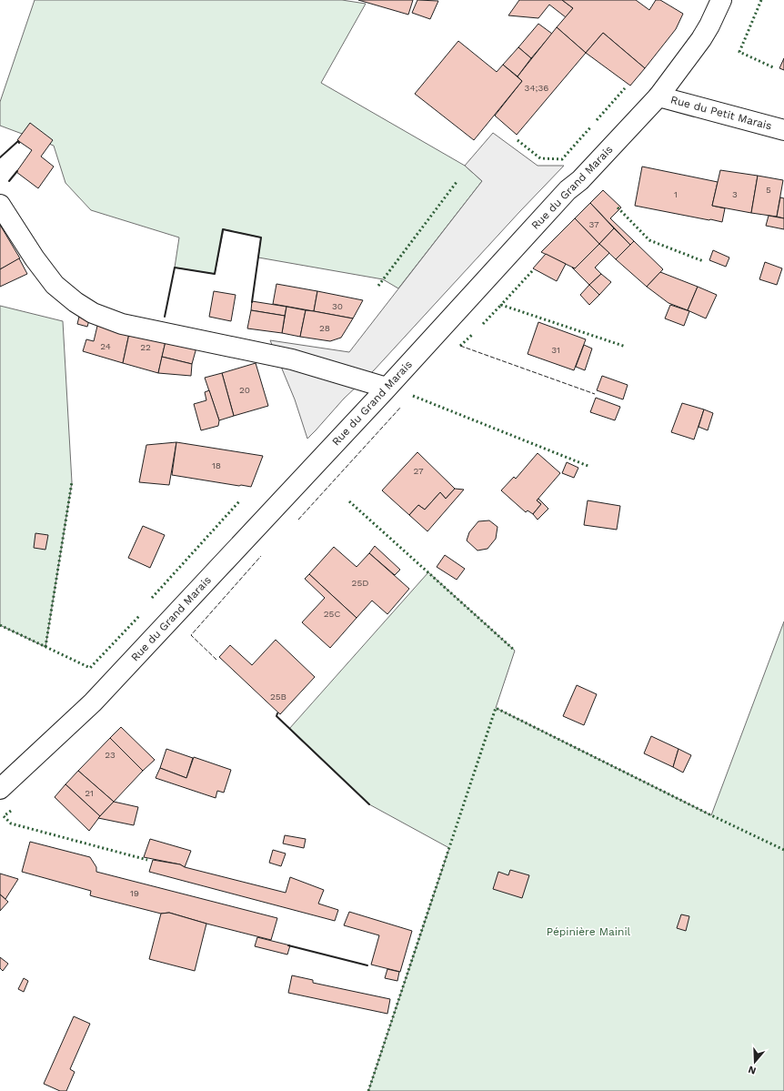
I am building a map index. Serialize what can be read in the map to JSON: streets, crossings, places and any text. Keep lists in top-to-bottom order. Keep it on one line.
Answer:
{"streets":{"street":["Rue du Petit Marais","Rue du Grand Marais"]},"crossings":[["Rue du Petit Marais","Rue du Grand Marais"]],"parks":["Pépinière Mainil"],"house_numbers":["34;36","5","1","3","37","30","28","24","22","31","20","18","27","25D","25C","25B","23","21","19"],"north":"bottom"}
